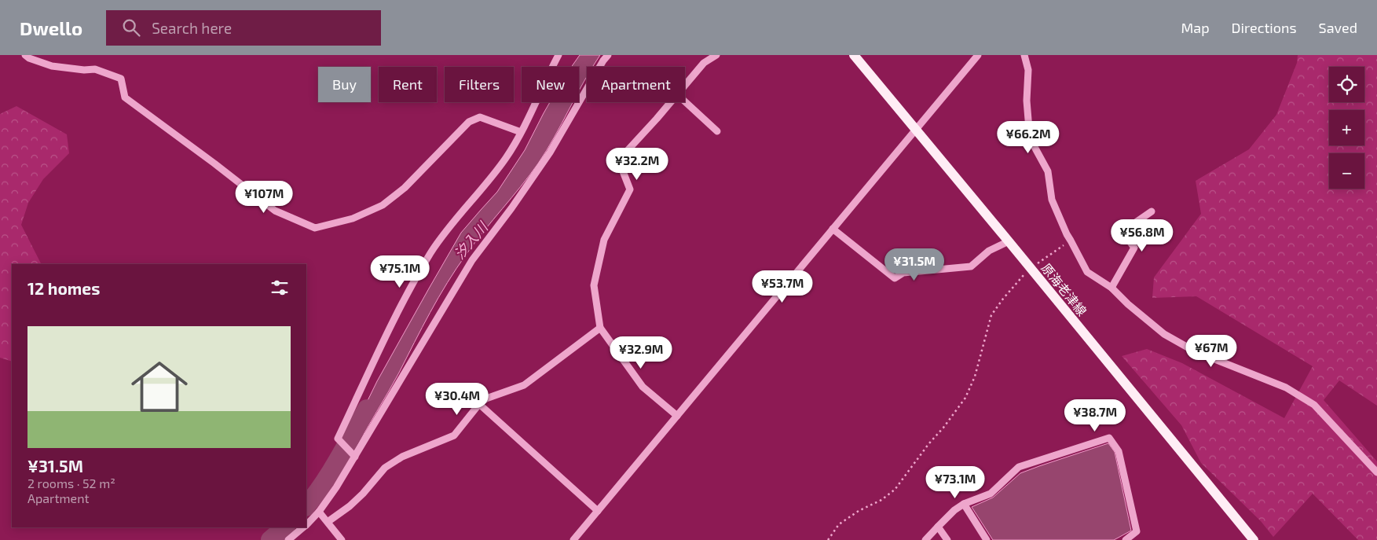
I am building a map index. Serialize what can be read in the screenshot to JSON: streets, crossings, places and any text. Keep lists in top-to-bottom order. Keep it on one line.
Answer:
{"streets":{"main road":["原海老津線"]},"water":["汐入川"],"page":{"header":"Dwello","search":"Search here","nav":["Map","Directions","Saved"],"map_buttons":["+","−"],"chip":["Buy","Rent","Filters","New","Apartment"],"price":["¥66.2M","¥32.2M","¥107M","¥56.8M","¥31.5M","¥75.1M","¥53.7M","¥67M","¥32.9M","¥30.4M","¥38.7M","¥73.1M"],"heading":"12 homes","list":[{"name":"¥31.5M","note":"2 rooms · 52 m² · Apartment"}]}}
